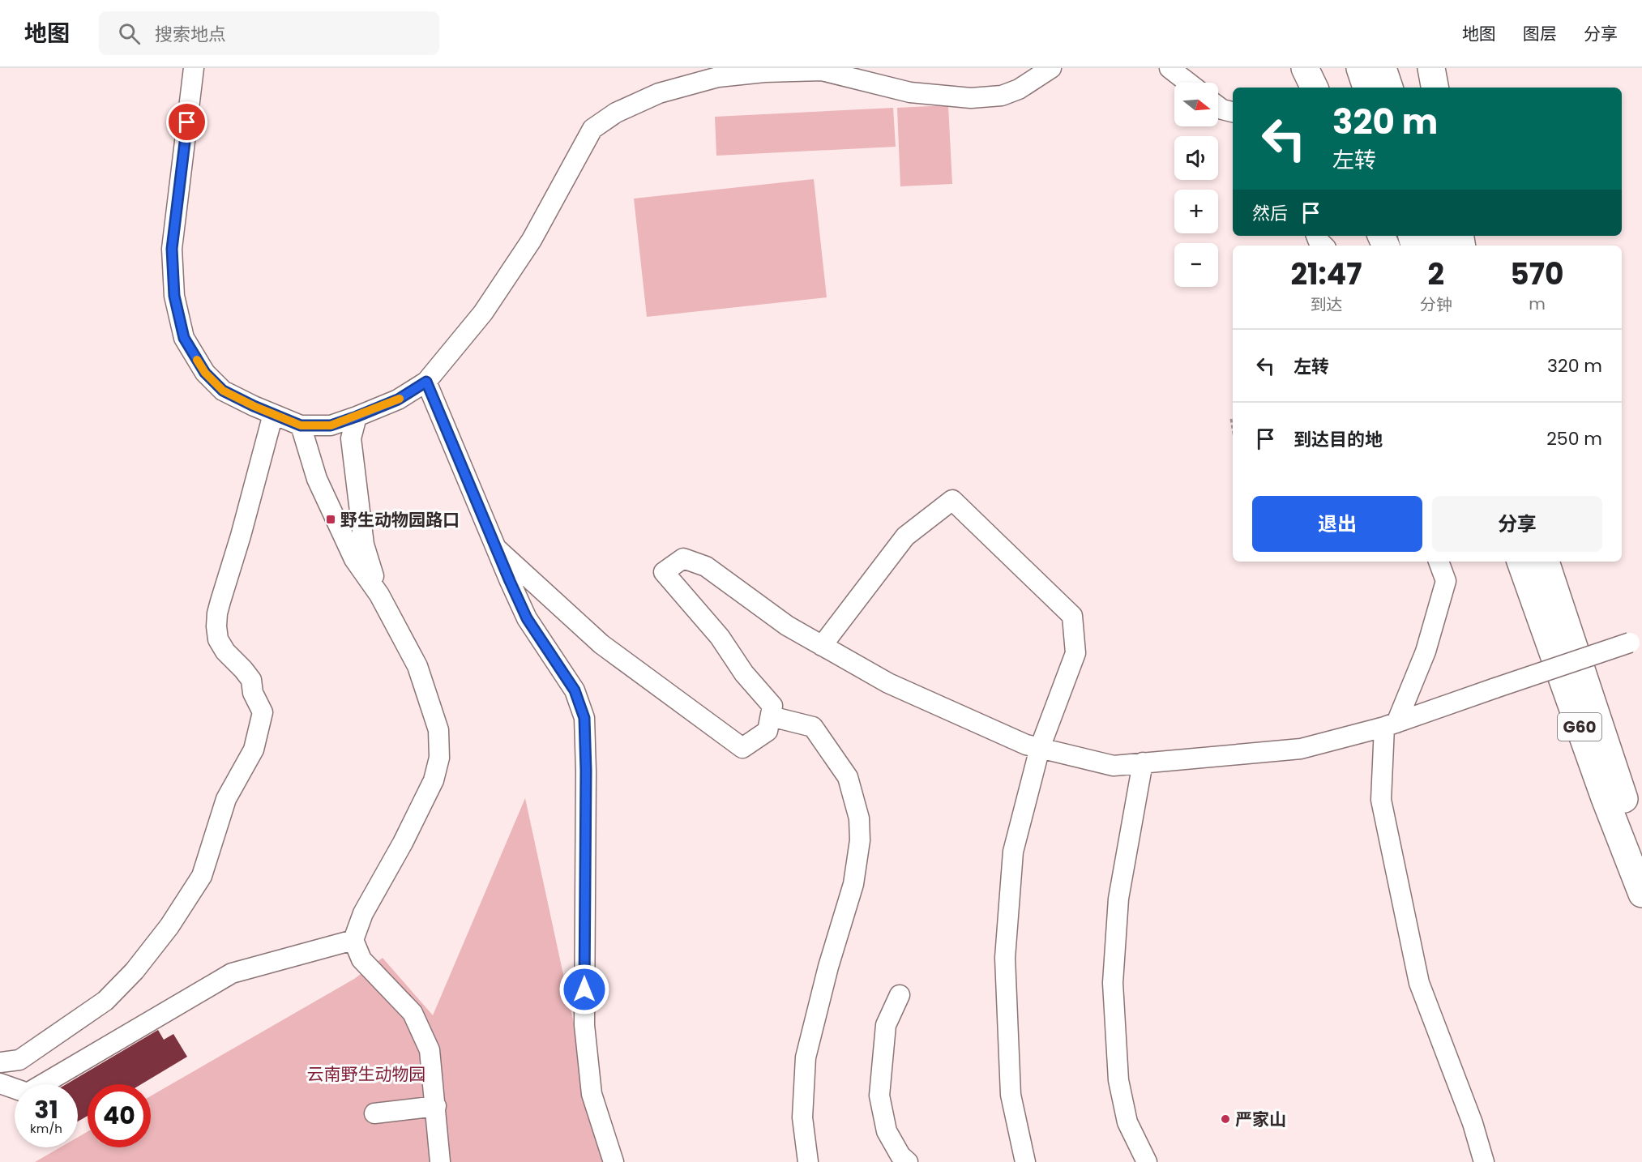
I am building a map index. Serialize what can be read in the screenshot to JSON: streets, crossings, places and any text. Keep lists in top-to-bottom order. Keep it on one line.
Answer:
{"streets":{"highway":["G60"]},"parks":["云南野生动物园"],"places":{"transit":["野生动物园路口"],"other":["严家山"]},"north":"right","page":{"header":"地图","search":"搜索地点","nav":["地图","图层","分享"],"map_buttons":["+","−"],"turn":["320 m","左转"],"then":"然后","eta":["21:47","到达","2","分钟","570","m"],"list":[{"name":"左转","value":"320 m"},{"name":"到达目的地","value":"250 m"}],"buttons":["退出","分享"],"speed":"31 km/h","limit":"40"}}
